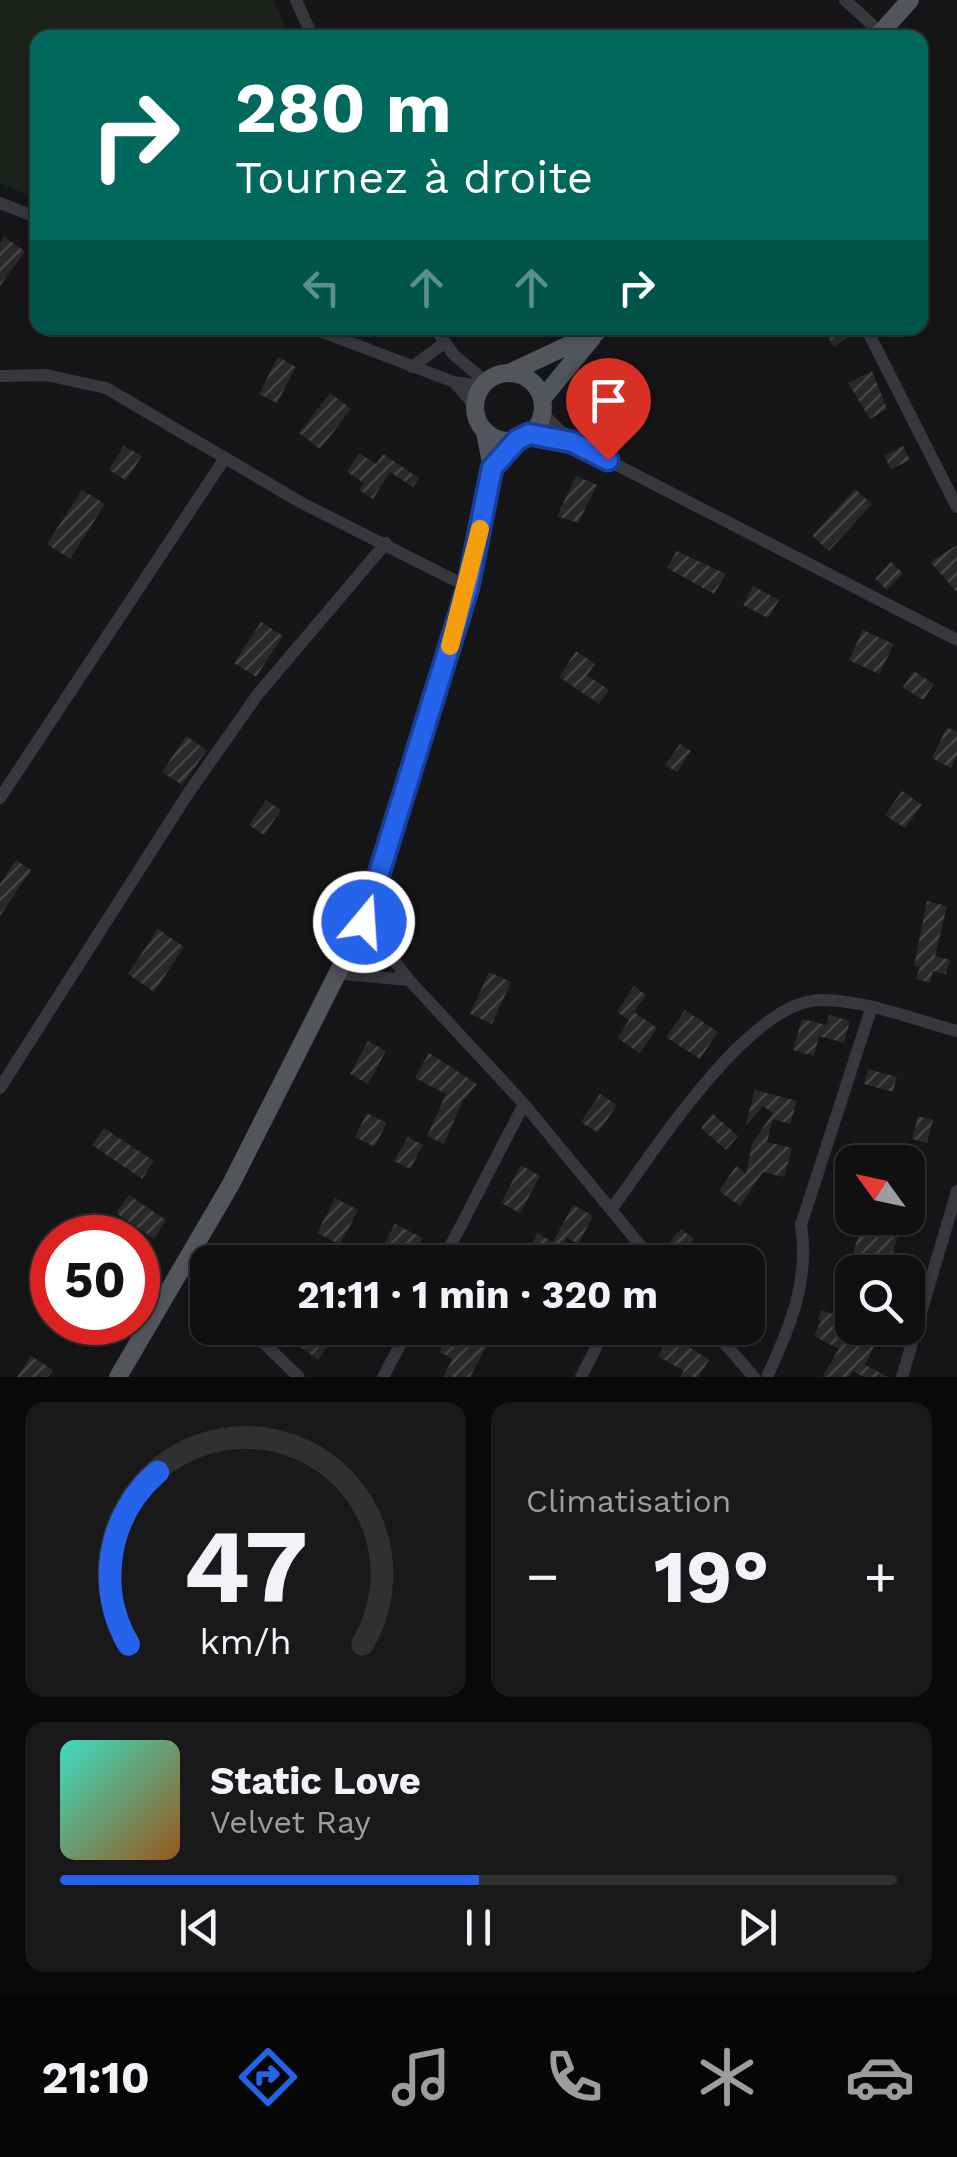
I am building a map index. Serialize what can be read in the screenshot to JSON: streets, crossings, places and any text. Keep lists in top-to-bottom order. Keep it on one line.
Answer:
{"north":"top left","page":{"turn":["280 m","Tournez à droite"],"limit":"50","trip":"21:11 · 1 min · 320 m","tile":"Climatisation","heat":["−","19°","+"],"song":["Static Love","Velvet Ray"],"tabs":"21:10","gauge":["47","km/h"]}}
